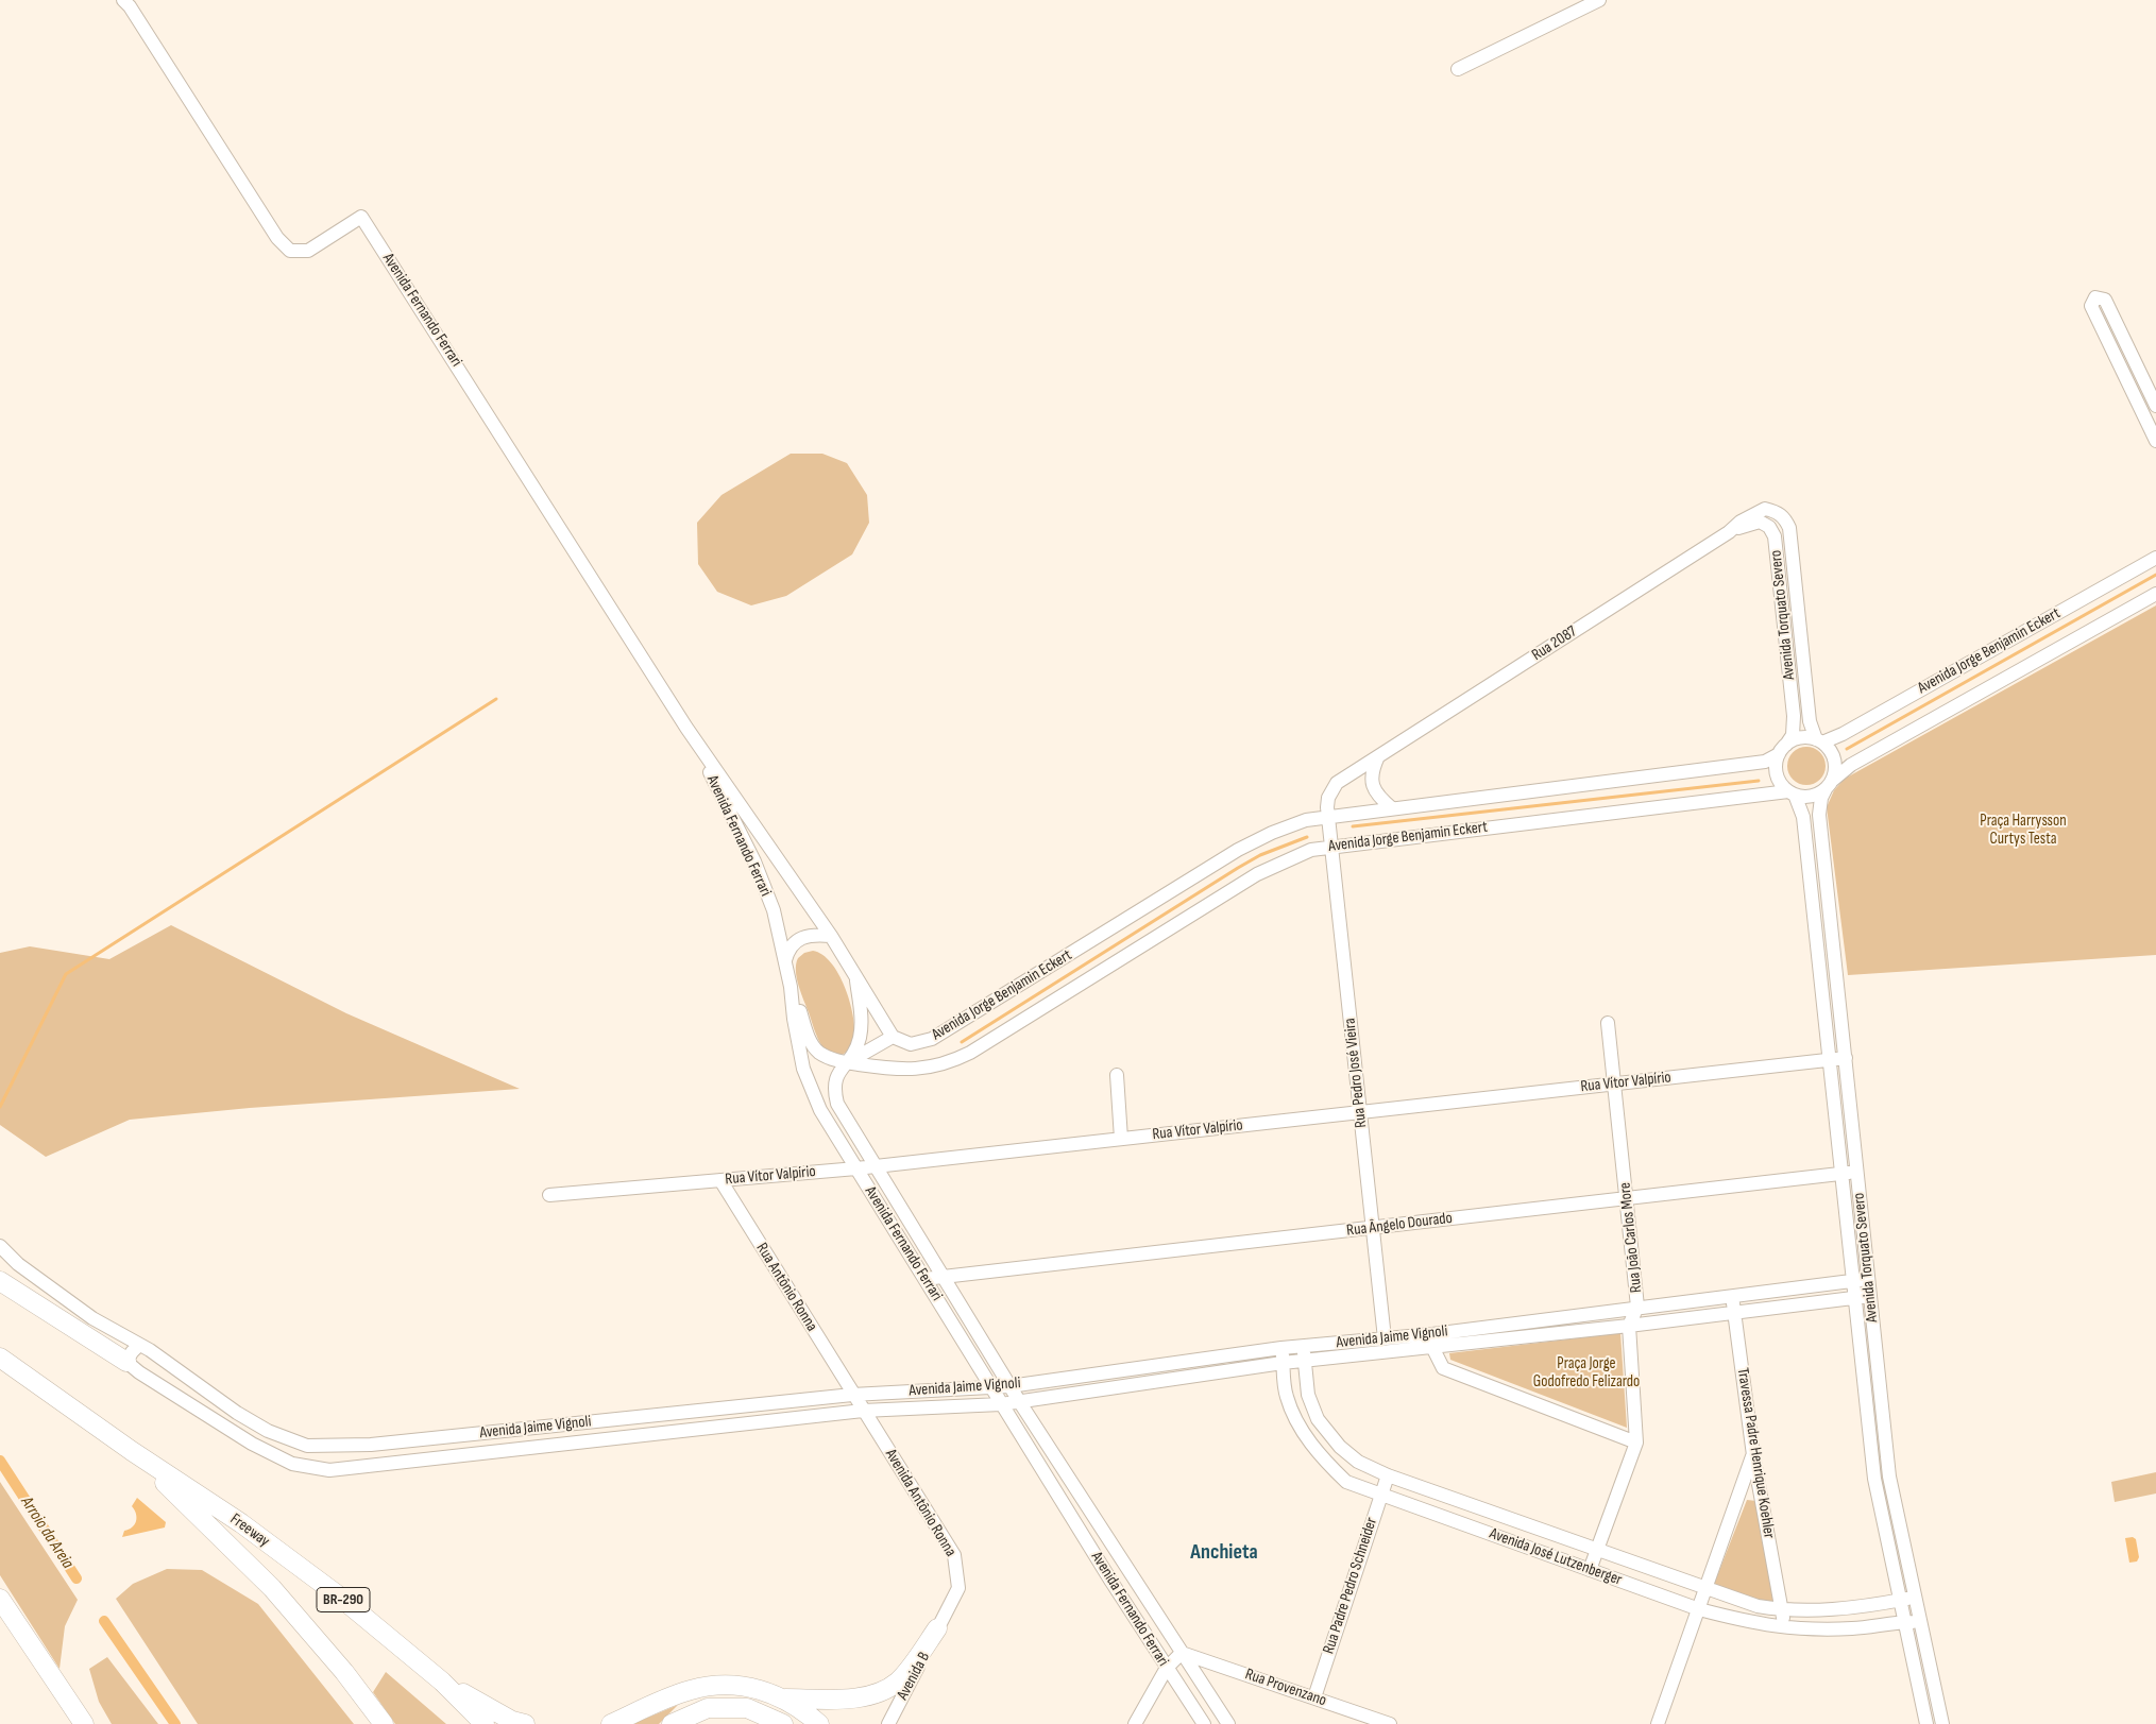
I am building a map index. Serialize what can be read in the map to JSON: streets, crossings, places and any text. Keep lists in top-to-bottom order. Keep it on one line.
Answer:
{"streets":{"highway":["Freeway","BR-290"],"street":["Avenida Fernando Ferrari","Avenida Torquato Severo","Rua 2087","Avenida Jorge Benjamin Eckert","Rua Pedro José Vieira","Rua Vítor Valpírio","Rua Ângelo Dourado","Rua João Carlos More","Rua Antônio Ronna","Avenida Jaime Vignoli","Travessa Padre Henrique Koehler","Avenida Antônio Ronna","Avenida José Lutzenberger","Rua Padre Pedro Schneider","Avenida B","Rua Provenzano"]},"crossings":[["Avenida Fernando Ferrari","Avenida Jorge Benjamin Eckert"],["Avenida Fernando Ferrari","Rua Vítor Valpírio"],["Avenida Fernando Ferrari","Rua Ângelo Dourado"],["Avenida Fernando Ferrari","Avenida Jaime Vignoli"],["Avenida Fernando Ferrari","Rua Provenzano"],["Avenida Torquato Severo","Rua 2087"],["Avenida Torquato Severo","Avenida Jorge Benjamin Eckert"],["Avenida Torquato Severo","Rua Vítor Valpírio"],["Avenida Torquato Severo","Rua Ângelo Dourado"],["Avenida Torquato Severo","Avenida Jaime Vignoli"],["Avenida Torquato Severo","Avenida José Lutzenberger"],["Rua 2087","Avenida Jorge Benjamin Eckert"],["Rua 2087","Rua Pedro José Vieira"],["Avenida Jorge Benjamin Eckert","Rua Pedro José Vieira"],["Rua Pedro José Vieira","Rua Vítor Valpírio"],["Rua Pedro José Vieira","Rua Ângelo Dourado"],["Rua Pedro José Vieira","Avenida Jaime Vignoli"],["Rua Vítor Valpírio","Rua João Carlos More"],["Rua Vítor Valpírio","Rua Antônio Ronna"],["Rua Ângelo Dourado","Rua João Carlos More"],["Rua João Carlos More","Avenida Jaime Vignoli"],["Rua João Carlos More","Avenida José Lutzenberger"],["Rua Antônio Ronna","Avenida Jaime Vignoli"],["Rua Antônio Ronna","Avenida Antônio Ronna"],["Avenida Jaime Vignoli","Travessa Padre Henrique Koehler"],["Avenida Jaime Vignoli","Avenida Antônio Ronna"],["Avenida Jaime Vignoli","Avenida José Lutzenberger"],["Travessa Padre Henrique Koehler","Avenida José Lutzenberger"],["Avenida Antônio Ronna","Avenida B"],["Avenida José Lutzenberger","Rua Padre Pedro Schneider"],["Rua Padre Pedro Schneider","Rua Provenzano"]],"districts":["Anchieta"],"water":["Arroio da Areia"],"parks":["Praça Harrysson Curtys Testa","Praça Jorge Godofredo Felizardo"]}
